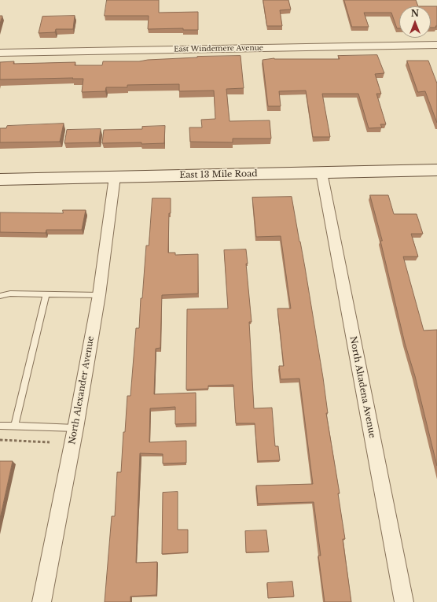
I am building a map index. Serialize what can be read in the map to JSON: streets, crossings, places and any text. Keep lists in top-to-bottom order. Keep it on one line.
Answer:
{"streets":{"main road":["East 13 Mile Road"],"street":["East Windemere Avenue","North Altadena Avenue","North Alexander Avenue"]},"crossings":[["East 13 Mile Road","North Altadena Avenue"],["East 13 Mile Road","North Alexander Avenue"]],"north":"top"}
